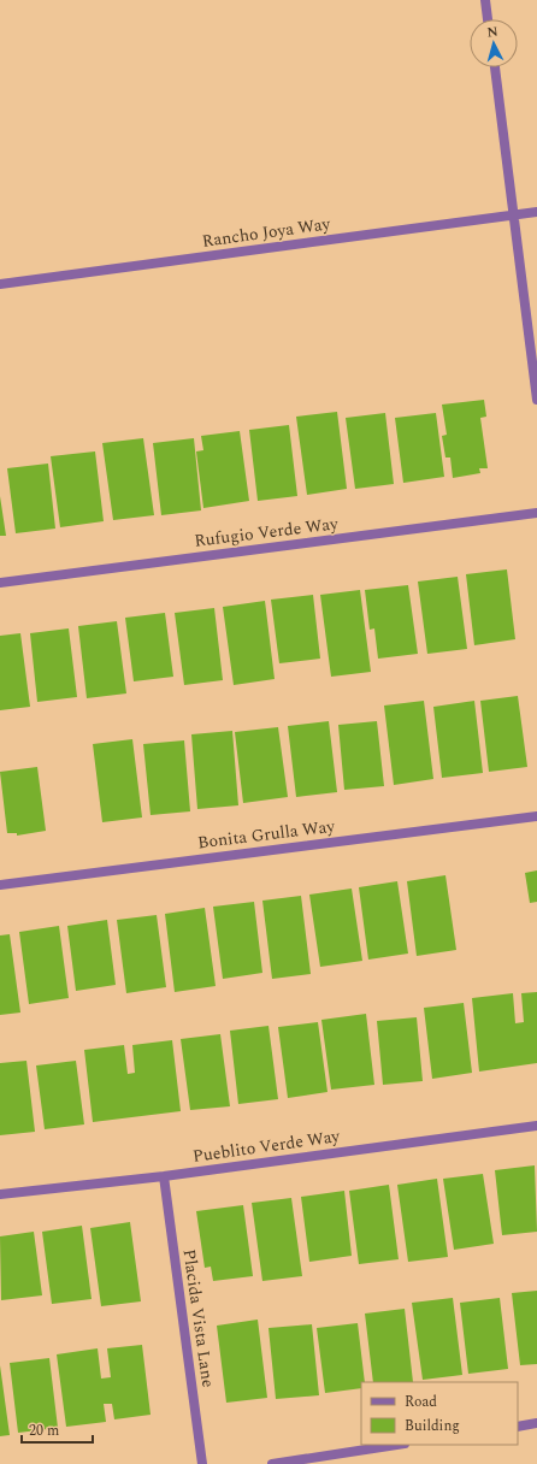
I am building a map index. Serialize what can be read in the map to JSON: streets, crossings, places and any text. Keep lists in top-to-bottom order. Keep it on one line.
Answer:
{"streets":{"street":["Rancho Joya Way","Rufugio Verde Way","Bonita Grulla Way","Pueblito Verde Way","Placida Vista Lane"]},"crossings":[["Pueblito Verde Way","Placida Vista Lane"]],"legend":["Road","Building"],"scale_bar":"20 m","north":"top"}
